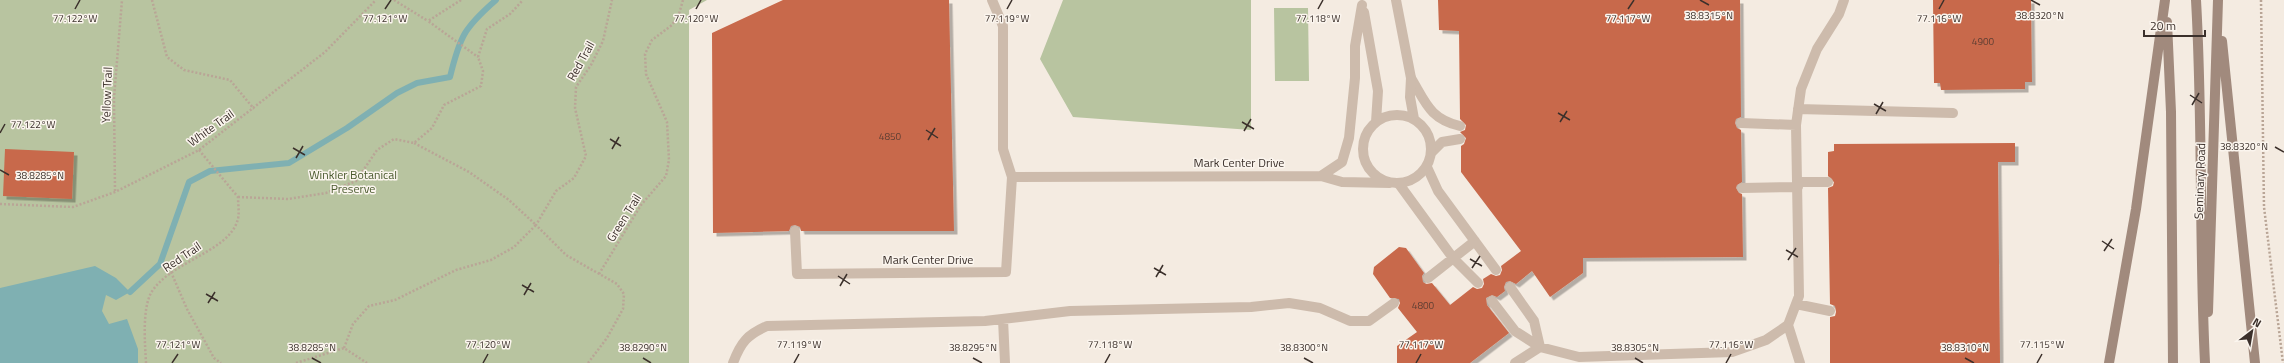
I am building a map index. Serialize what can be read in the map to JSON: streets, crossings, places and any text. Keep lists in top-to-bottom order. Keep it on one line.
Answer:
{"streets":{"main road":["Seminary Road"],"street":["Mark Center Drive"],"path":["Red Trail","Yellow Trail","White Trail","Green Trail"]},"crossings":[["Yellow Trail","White Trail"]],"parks":["Winkler Botanical Preserve"],"house_numbers":["4900","4850","4800"],"scale_bar":"20 m","north":"top right","coordinates":["38.8320°N","38.8315°N","77.121°W","77.119°W","77.117°W","77.116°W","77.122°W","77.120°W","77.118°W","38.8285°N","77.115°W","38.8290°N","38.8295°N","38.8300°N","38.8305°N","38.8310°N"]}
